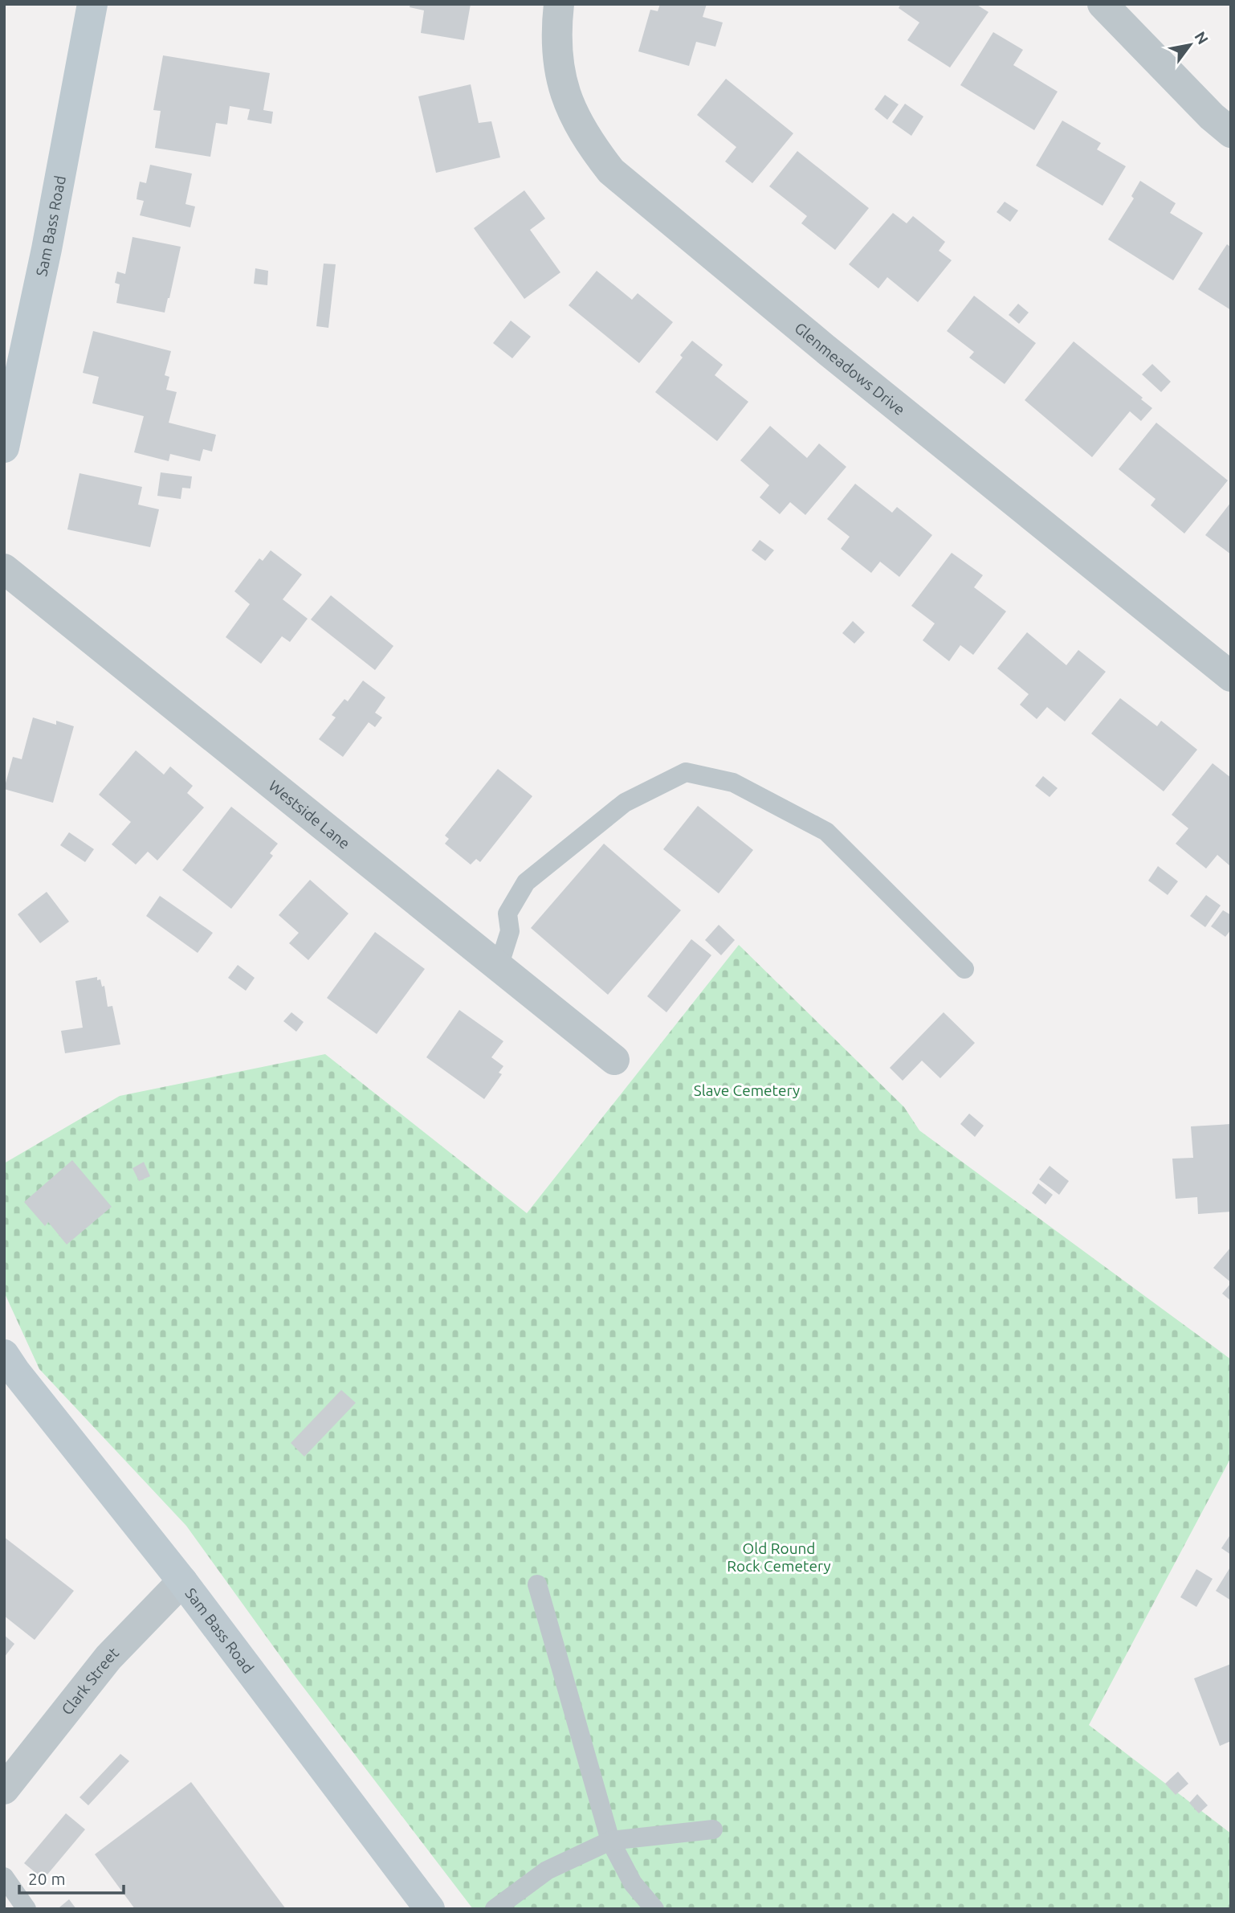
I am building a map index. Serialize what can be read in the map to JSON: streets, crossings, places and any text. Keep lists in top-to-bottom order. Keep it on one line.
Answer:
{"streets":{"main road":["Sam Bass Road"],"street":["Glenmeadows Drive","Westside Lane","Clark Street"]},"crossings":[["Sam Bass Road","Clark Street"]],"parks":["Slave Cemetery","Old Round Rock Cemetery"],"scale_bar":"20 m","north":"top right"}
